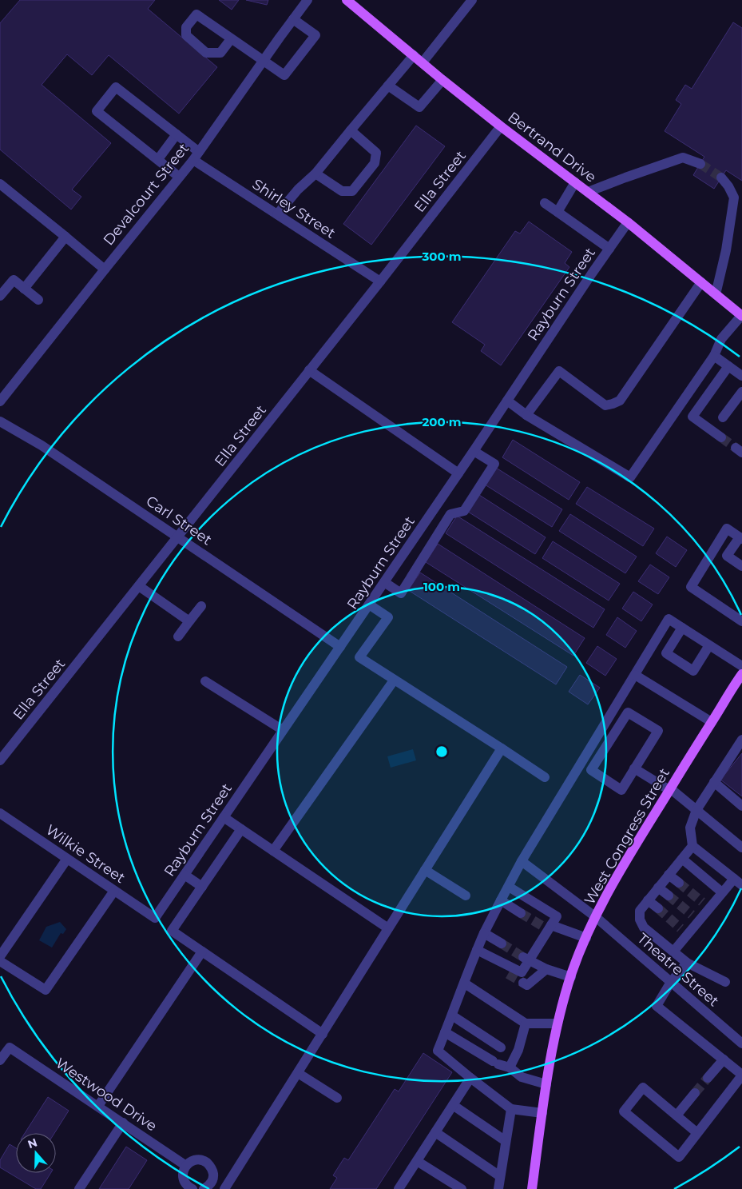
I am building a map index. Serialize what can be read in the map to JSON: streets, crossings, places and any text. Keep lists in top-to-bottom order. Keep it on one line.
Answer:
{"streets":{"main road":["Bertrand Drive","West Congress Street"],"street":["Ella Street","Devalcourt Street","Shirley Street","Rayburn Street","Carl Street","Wilkie Street","Theatre Street","Westwood Drive"]},"crossings":[["Bertrand Drive","Ella Street"],["Bertrand Drive","Rayburn Street"],["Ella Street","Shirley Street"],["Ella Street","Carl Street"],["Devalcourt Street","Shirley Street"],["Rayburn Street","Carl Street"],["Rayburn Street","Wilkie Street"],["West Congress Street","Theatre Street"]],"north":"top","rings":["300 m","200 m","100 m"]}
